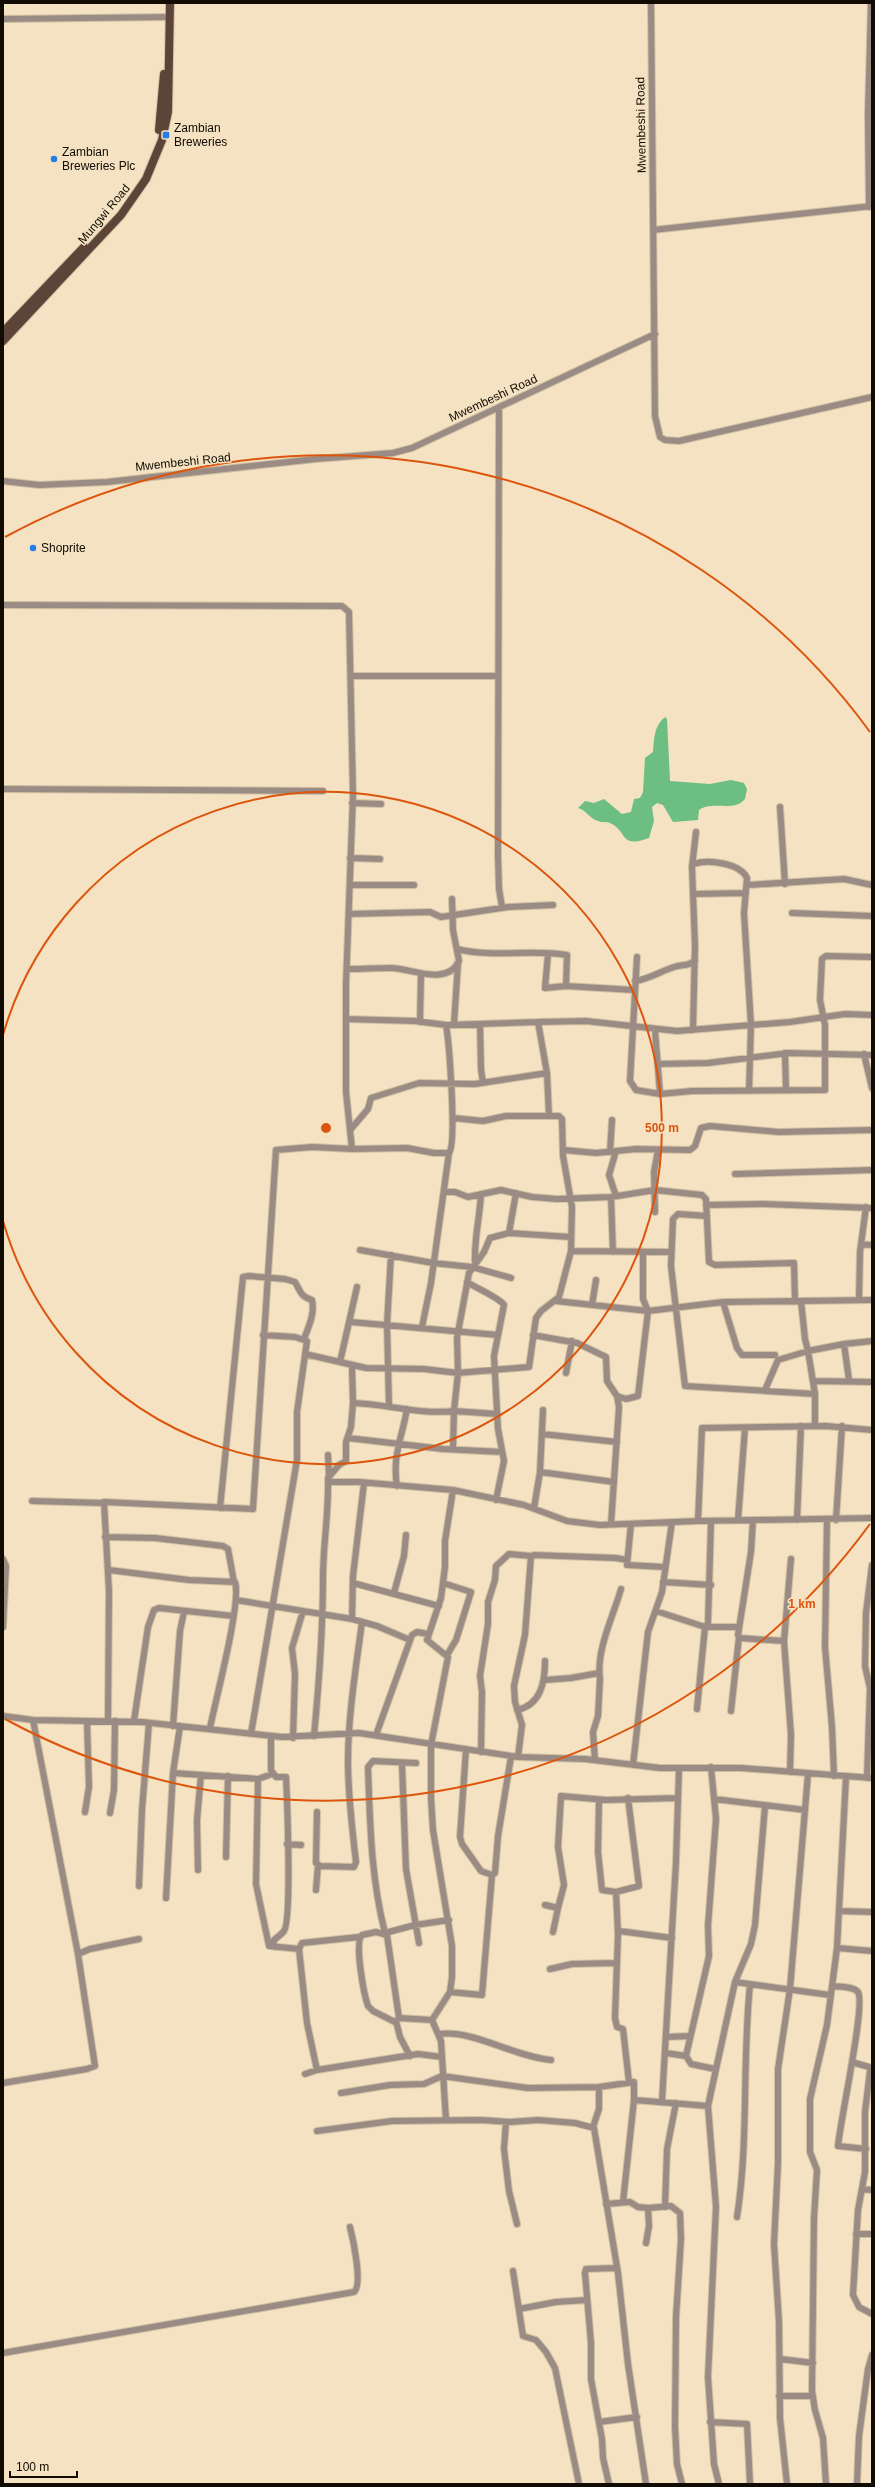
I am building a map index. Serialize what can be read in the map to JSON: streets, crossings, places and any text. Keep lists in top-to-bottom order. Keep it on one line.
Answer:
{"streets":{"main road":["Mungwi Road"],"street":["Mwembeshi Road"]},"places":{"transit":["Zambian Breweries"],"other":["Zambian Breweries Plc","Shoprite"]},"scale_bar":"100 m","rings":["500 m","1 km"]}
